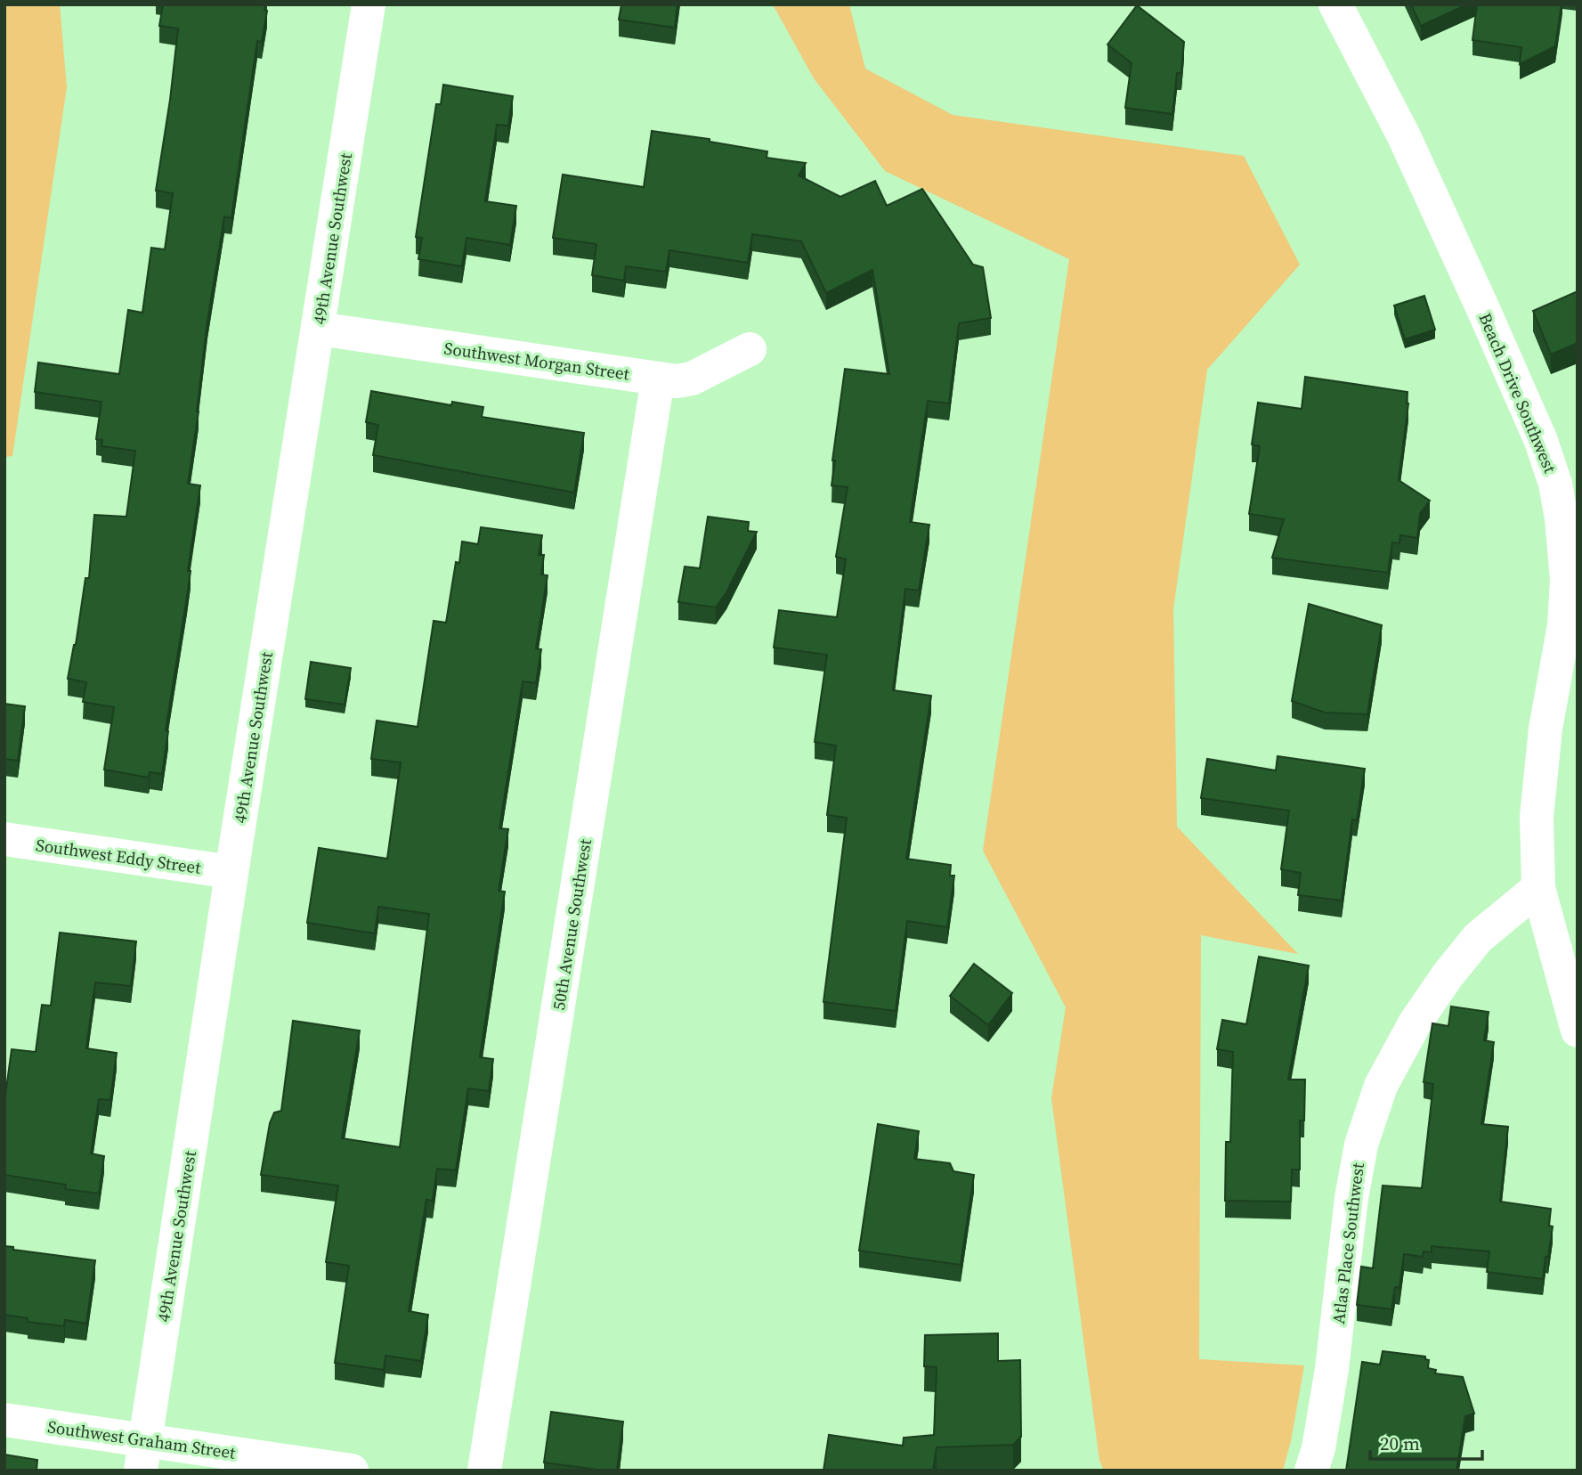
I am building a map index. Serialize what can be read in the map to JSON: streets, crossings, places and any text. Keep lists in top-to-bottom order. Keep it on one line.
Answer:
{"streets":{"street":["49th Avenue Southwest","Southwest Morgan Street","Beach Drive Southwest","Southwest Eddy Street","50th Avenue Southwest","Atlas Place Southwest","Southwest Graham Street"]},"crossings":[["49th Avenue Southwest","Southwest Morgan Street"],["49th Avenue Southwest","Southwest Eddy Street"],["49th Avenue Southwest","Southwest Graham Street"],["Southwest Morgan Street","50th Avenue Southwest"],["Beach Drive Southwest","Atlas Place Southwest"]],"scale_bar":"20 m"}
